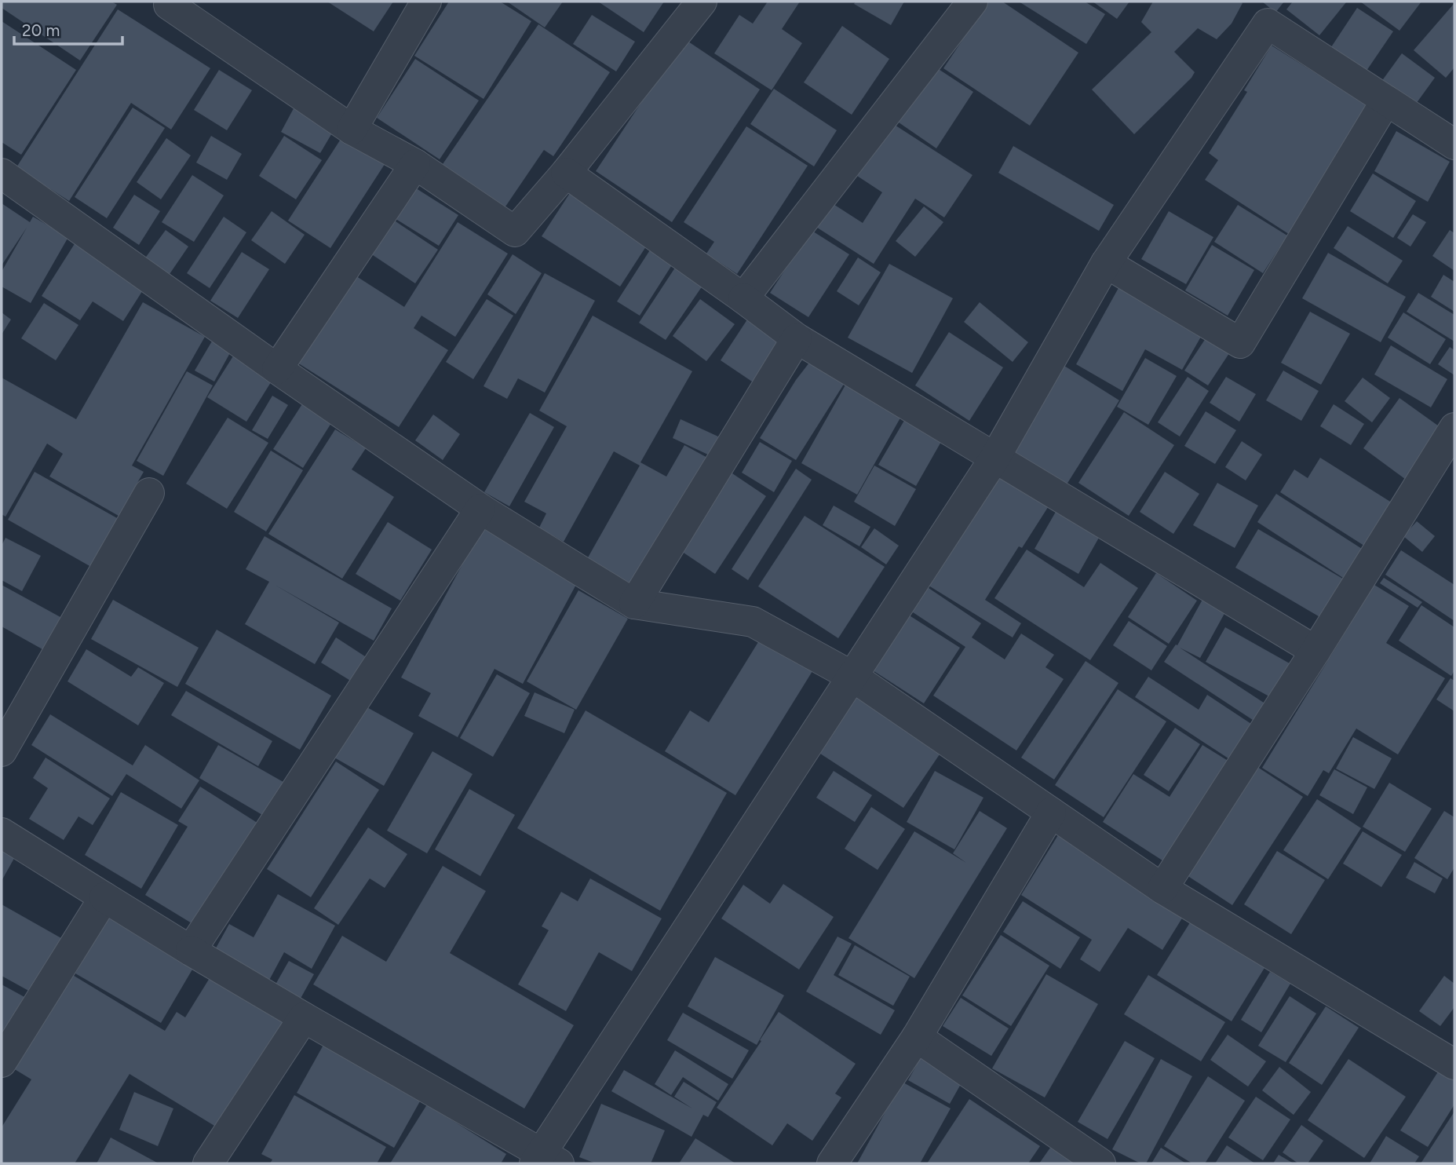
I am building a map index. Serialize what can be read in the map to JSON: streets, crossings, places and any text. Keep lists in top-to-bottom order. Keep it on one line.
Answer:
{"scale_bar":"20 m"}
